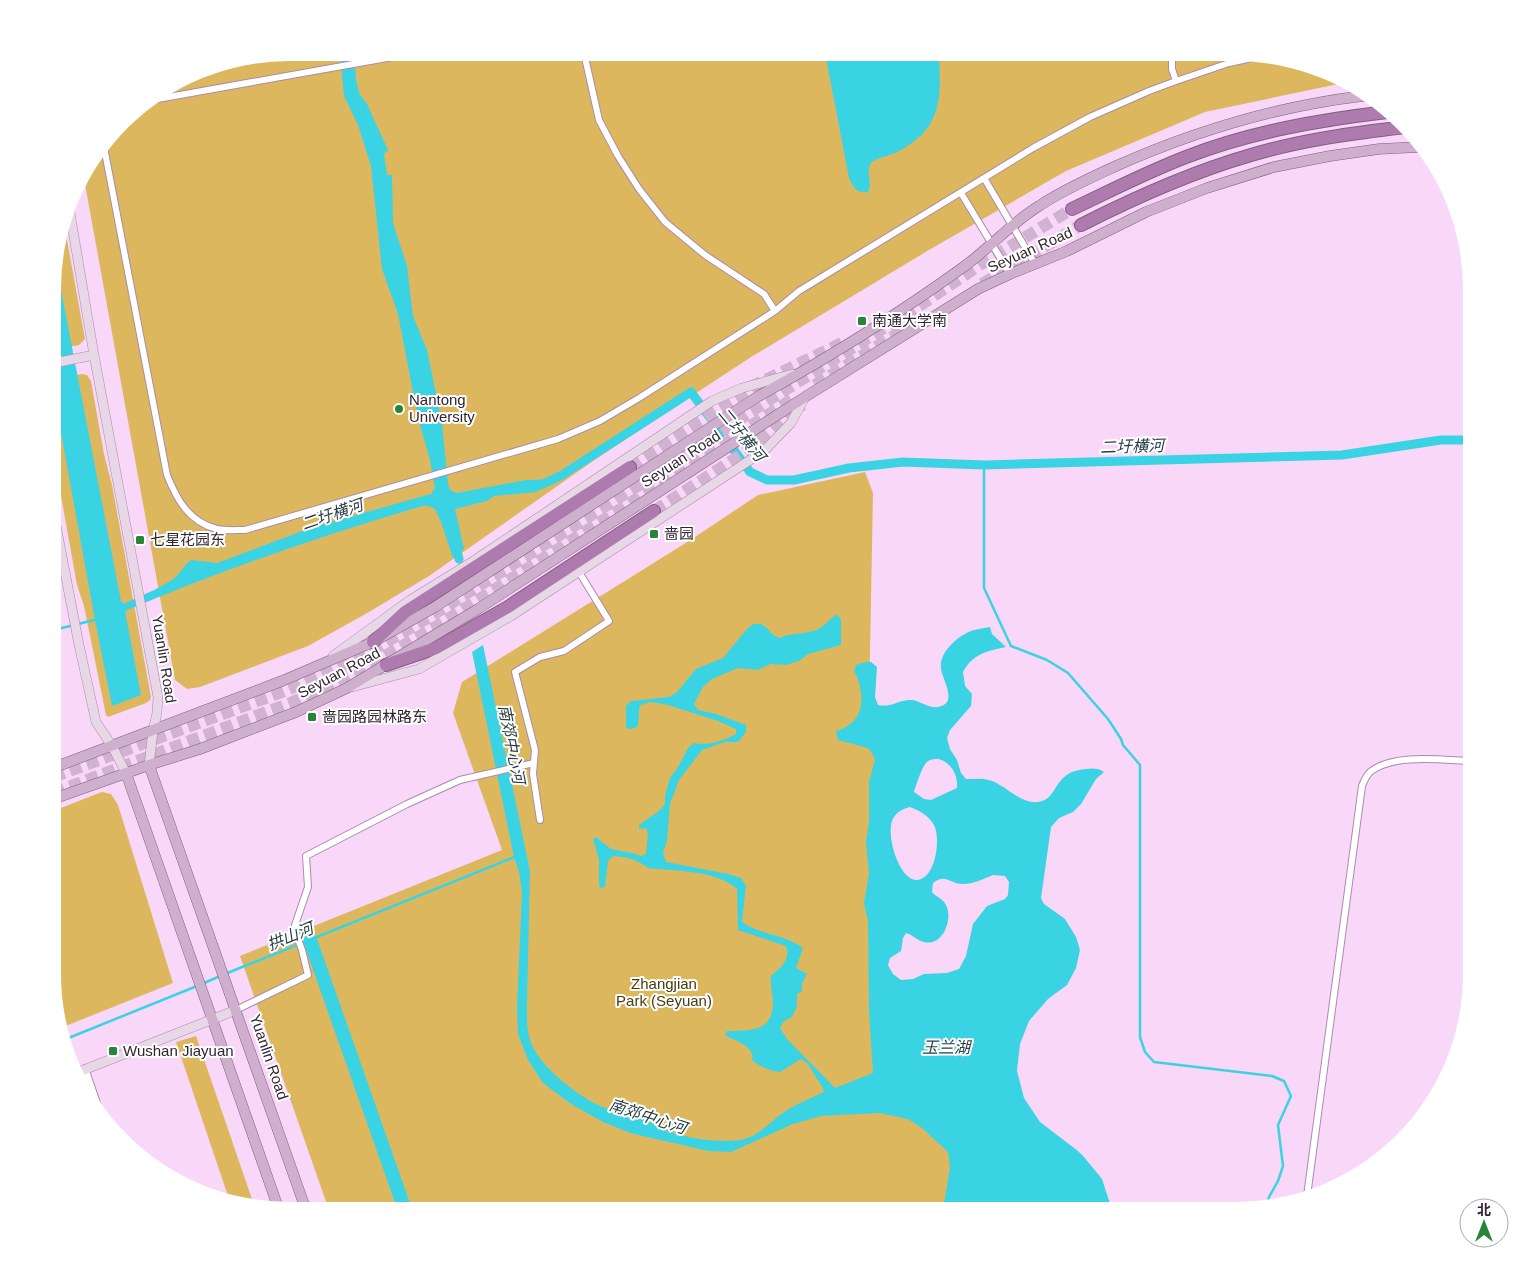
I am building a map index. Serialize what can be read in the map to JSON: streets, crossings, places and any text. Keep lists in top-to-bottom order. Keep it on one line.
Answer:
{"streets":{"main road":["Seyuan Road","Yuanlin Road"]},"crossings":[["Seyuan Road","Yuanlin Road"]],"water":["二圩横河","南郊中心河","拱山河","玉兰湖"],"parks":["Zhangjian Park (Seyuan)"],"places":{"transit":["南通大学南","啬园","七星花园东","啬园路园林路东","Wushan Jiayuan"],"other":["Nantong University"]},"north":"top"}
